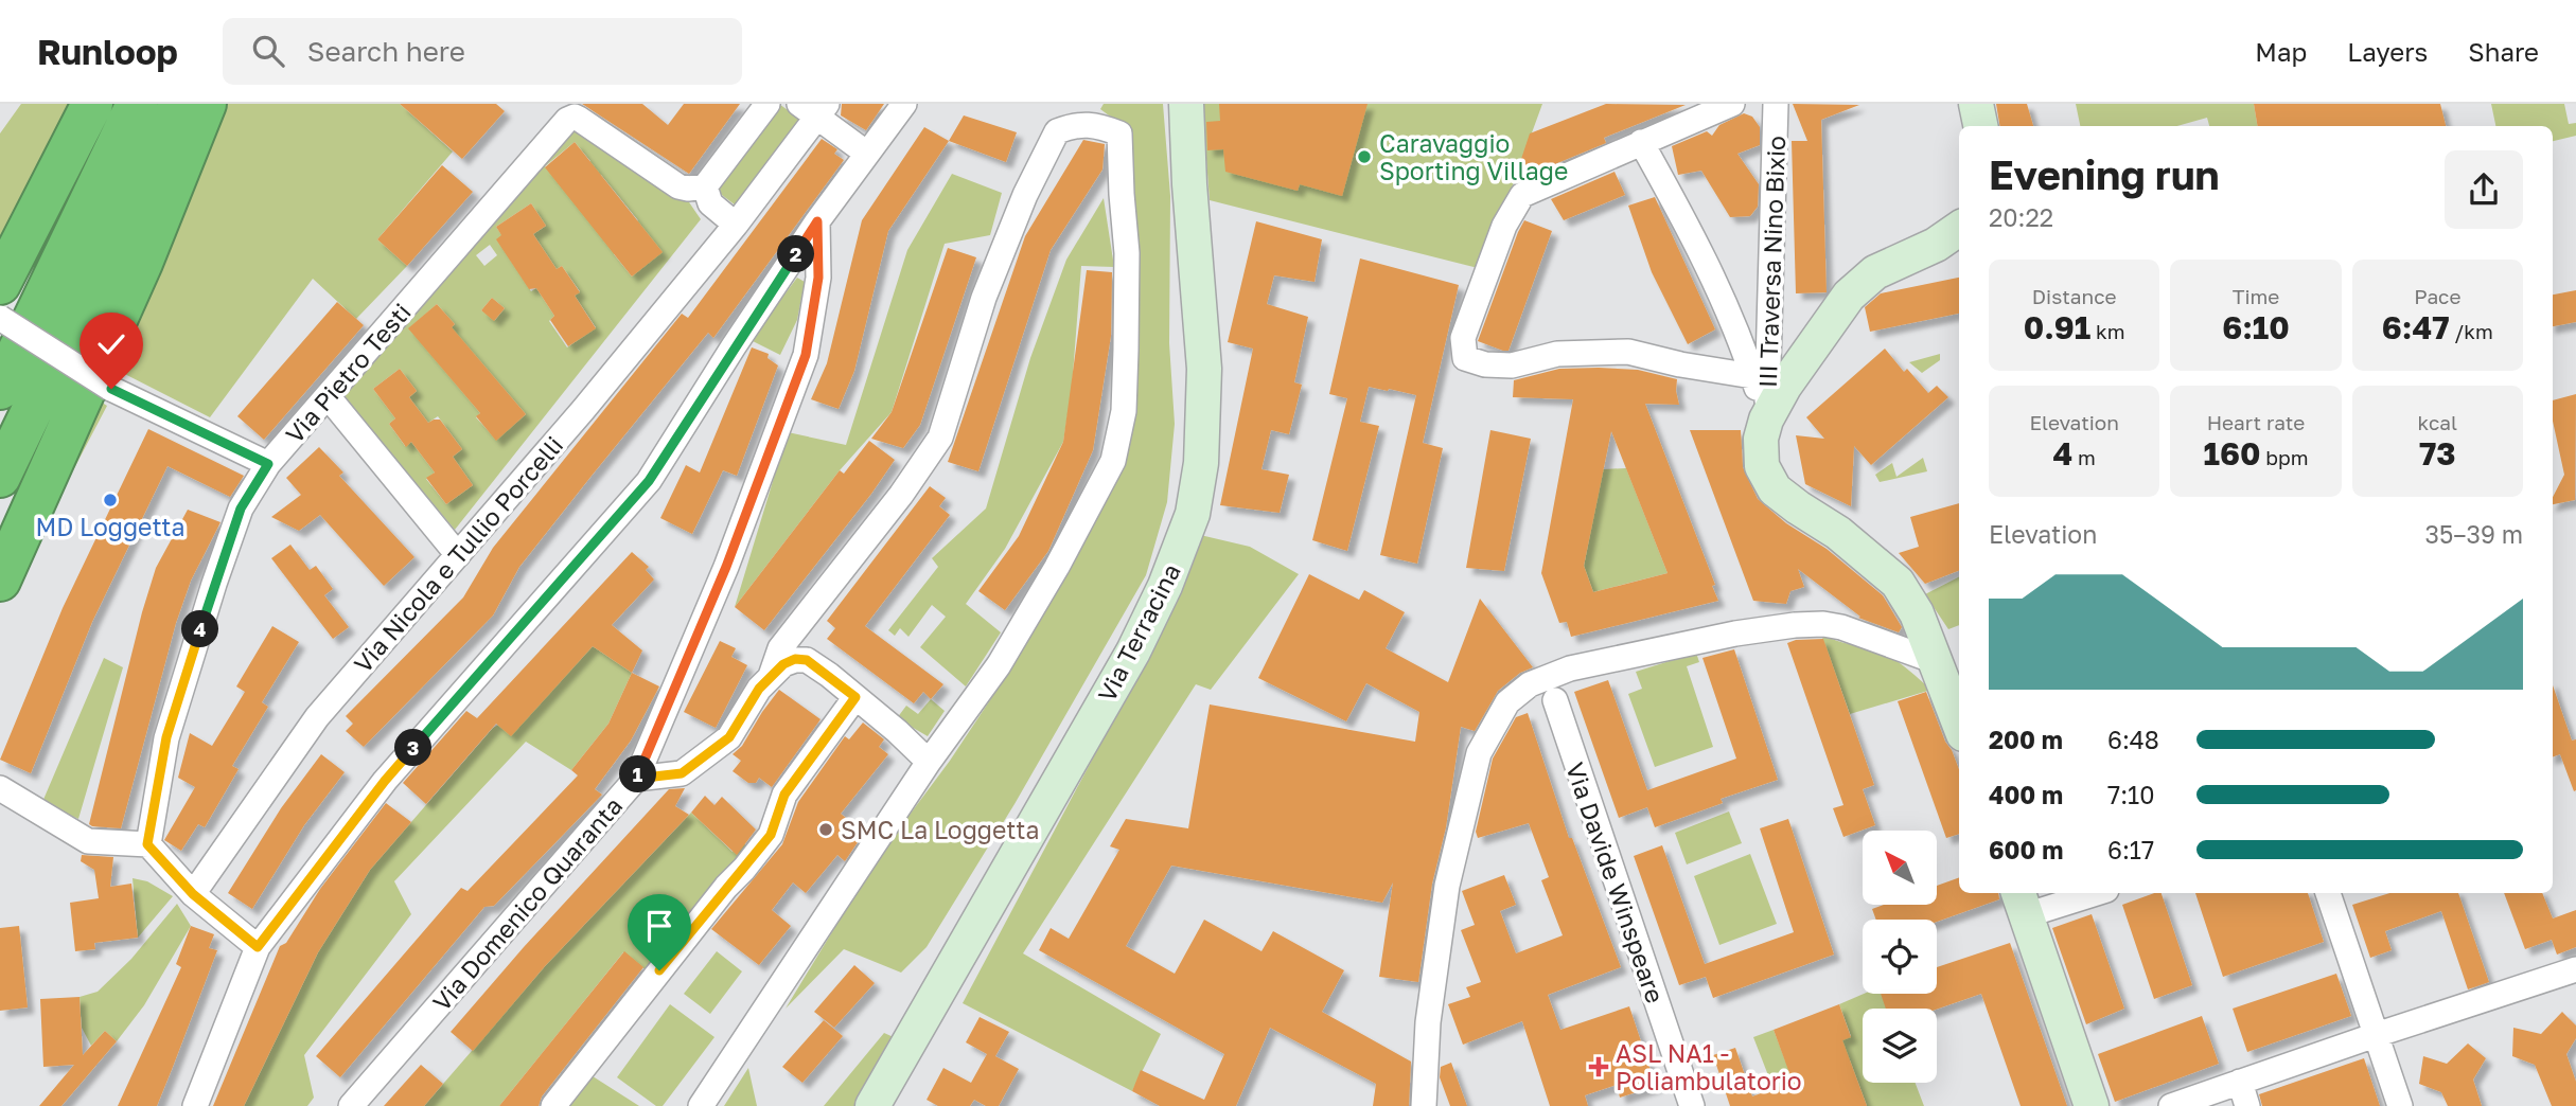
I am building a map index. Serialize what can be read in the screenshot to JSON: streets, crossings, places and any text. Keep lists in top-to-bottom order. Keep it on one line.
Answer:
{"streets":{"main road":["Via Terracina"],"street":["III Traversa Nino Bixio","Via Pietro Testi","Via Nicola e Tullio Porcelli","Via Davide Winspeare","Via Domenico Quaranta"]},"places":{"other":["Caravaggio Sporting Village","MD Loggetta","SMC La Loggetta"],"health":["ASL NA1 - Poliambulatorio"]},"north":"top left","page":{"header":"Runloop","search":"Search here","nav":["Map","Layers","Share"],"heading":["Evening run","20:22"],"pins":["2","4","3","1"],"stats":[["Distance","0.91 km"],["Time","6:10"],["Pace","6:47 /km"],["Elevation","4 m"],["Heart rate","160 bpm"],["kcal","73"]],"chart":["Elevation","35–39 m"],"list":[{"name":"200 m","note":"6:48"},{"name":"400 m","note":"7:10"},{"name":"600 m","note":"6:17"}]}}
